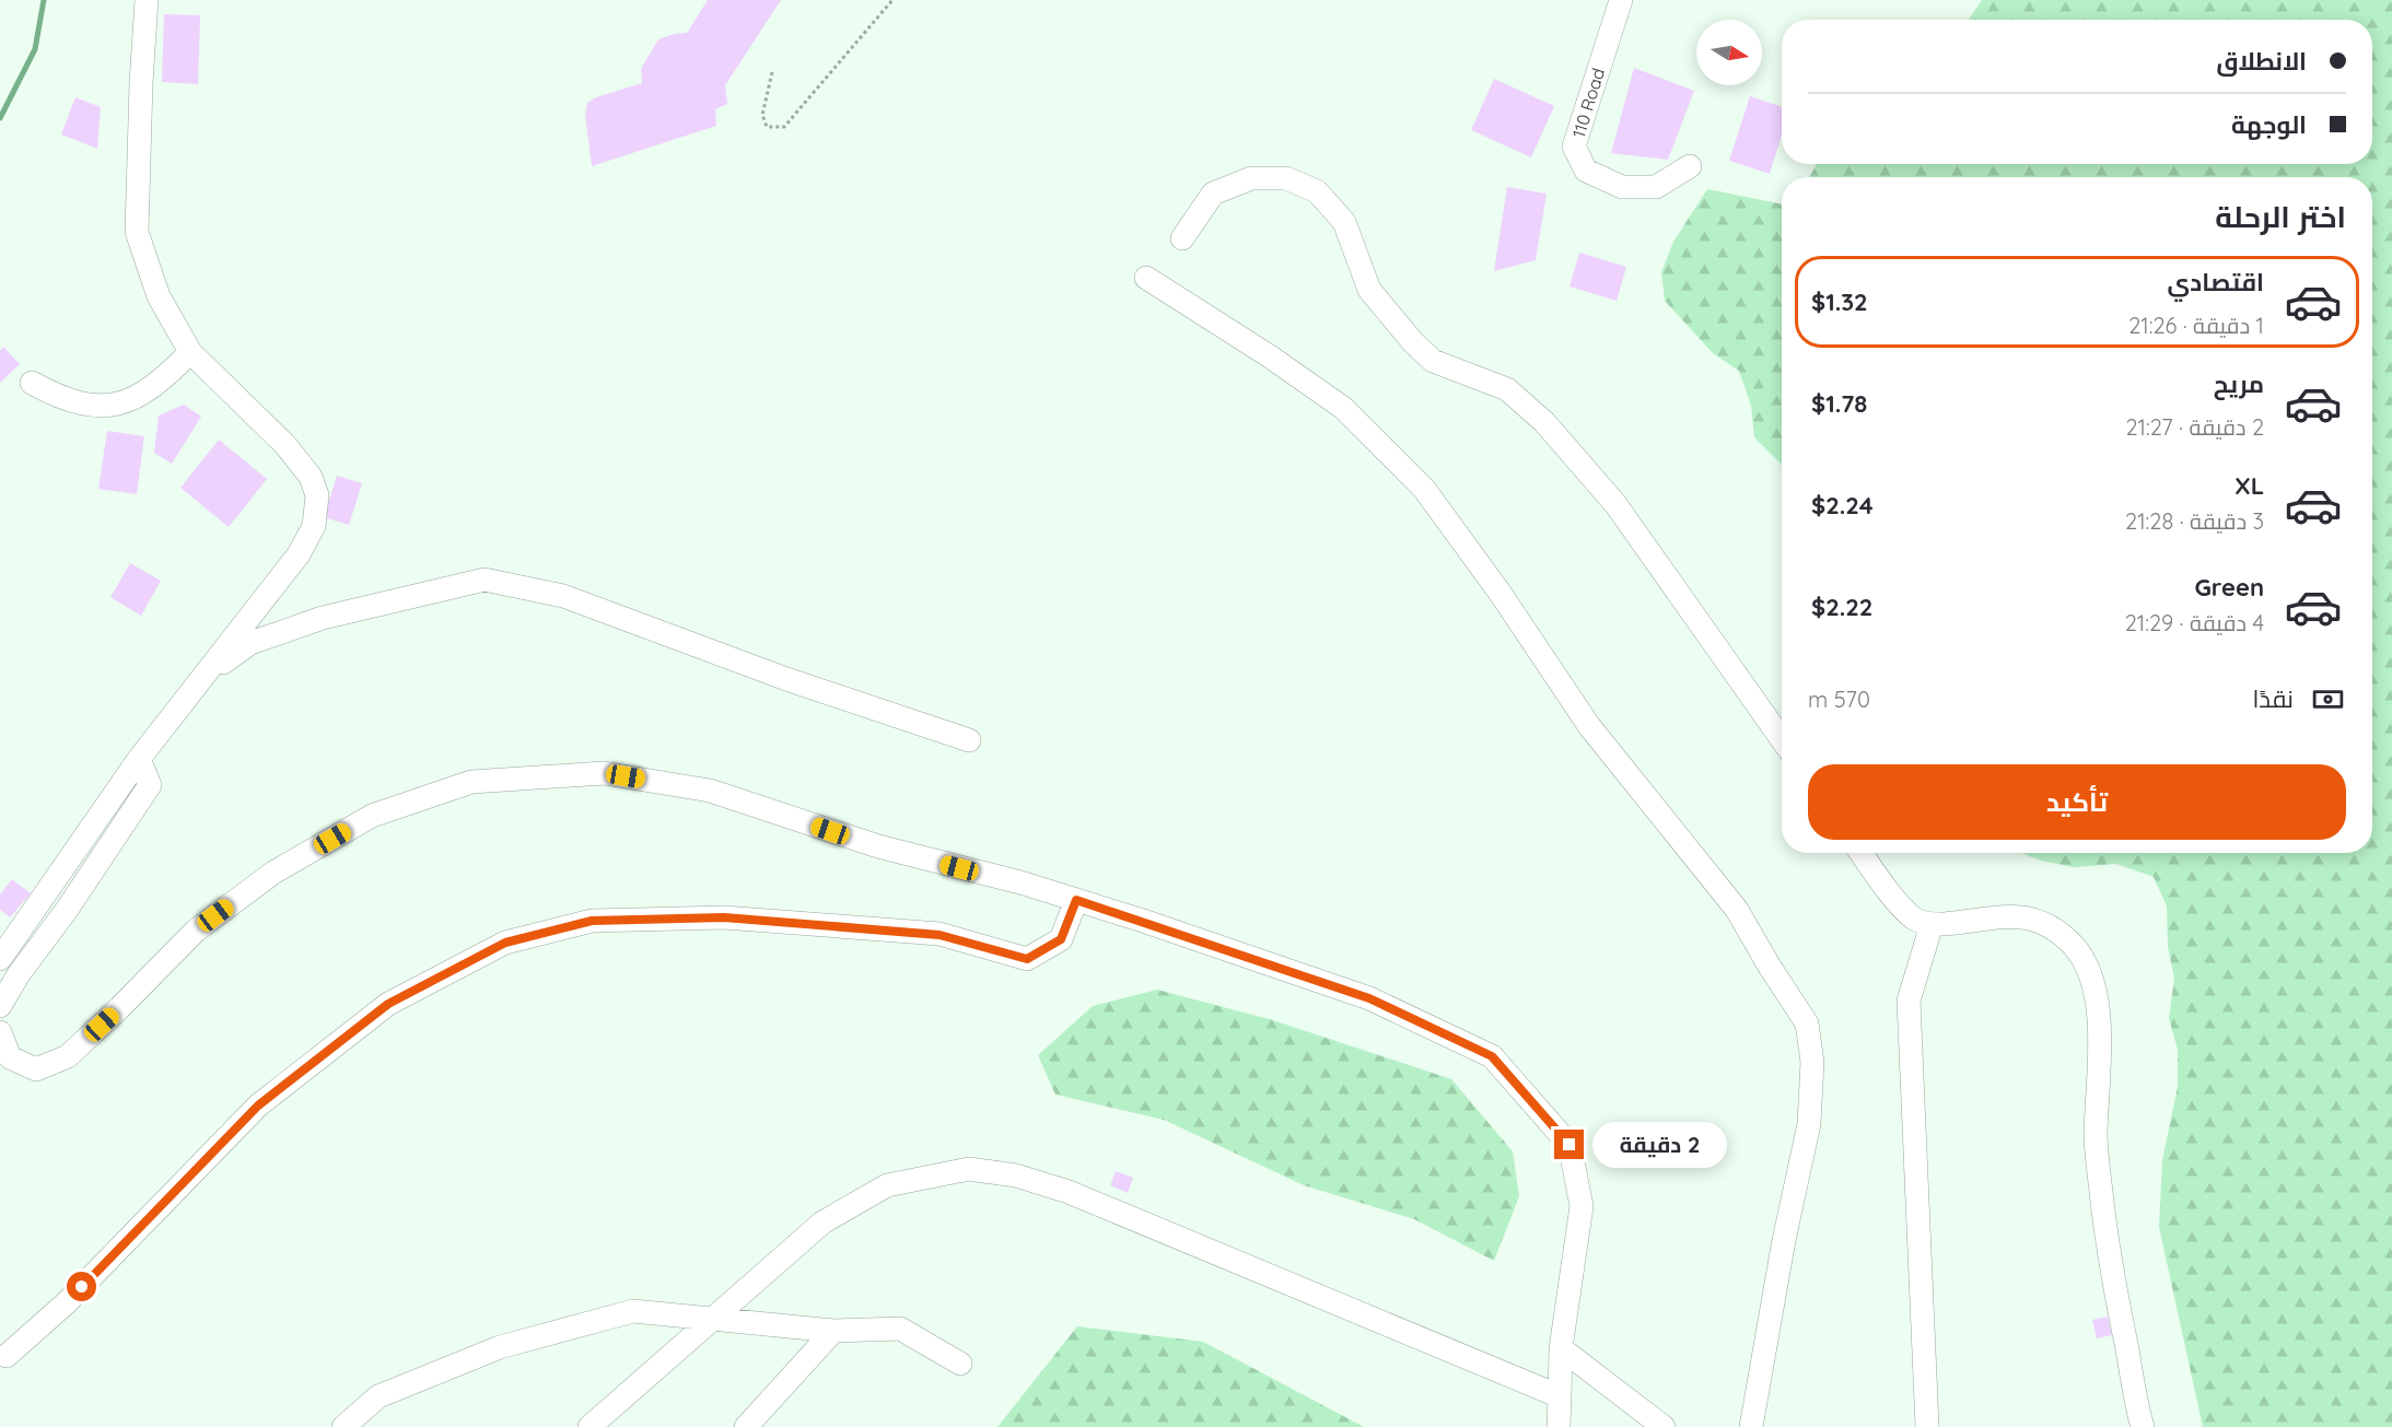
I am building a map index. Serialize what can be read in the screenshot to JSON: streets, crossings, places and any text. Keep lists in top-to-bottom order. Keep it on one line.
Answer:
{"streets":{"street":["110 Road"]},"north":"right","page":{"banner":["الانطلاق","الوجهة"],"heading":"اختر الرحلة","list":[{"name":"اقتصادي","note":"1 دقيقة · 21:26","value":"$1.32"},{"name":"مريح","note":"2 دقيقة · 21:27","value":"$1.78"},{"name":"XL","note":"3 دقيقة · 21:28","value":"$2.24"},{"name":"Green","note":"4 دقيقة · 21:29","value":"$2.22"}],"pay":["نقدًا","570 m"],"buttons":"تأكيد","bubble":"2 دقيقة"}}
